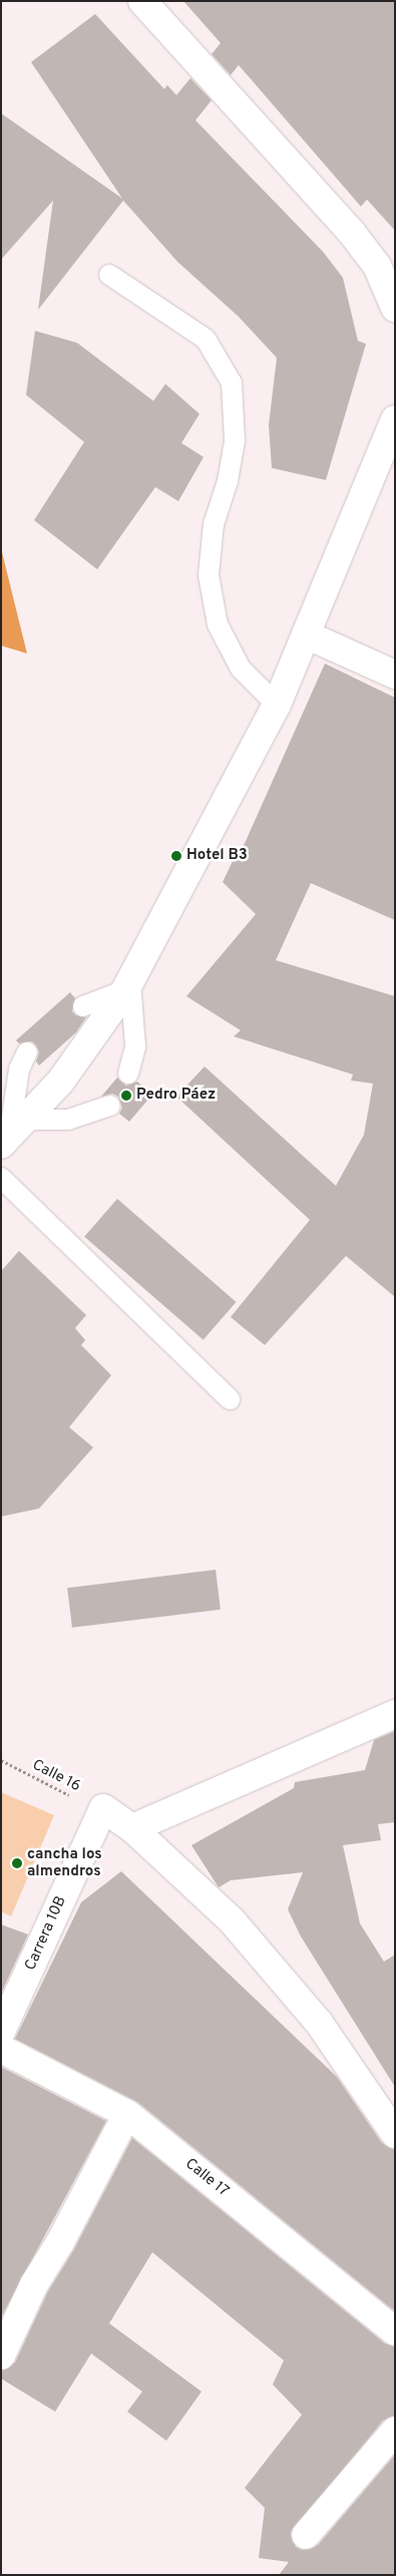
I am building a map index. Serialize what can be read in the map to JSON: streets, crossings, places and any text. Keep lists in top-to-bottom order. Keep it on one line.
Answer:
{"streets":{"street":["Carrera 10B","Calle 17"],"path":["Calle 16"]},"crossings":[["Calle 16","Carrera 10B"]],"places":["Hotel B3","Pedro Páez","cancha los almendros"]}
